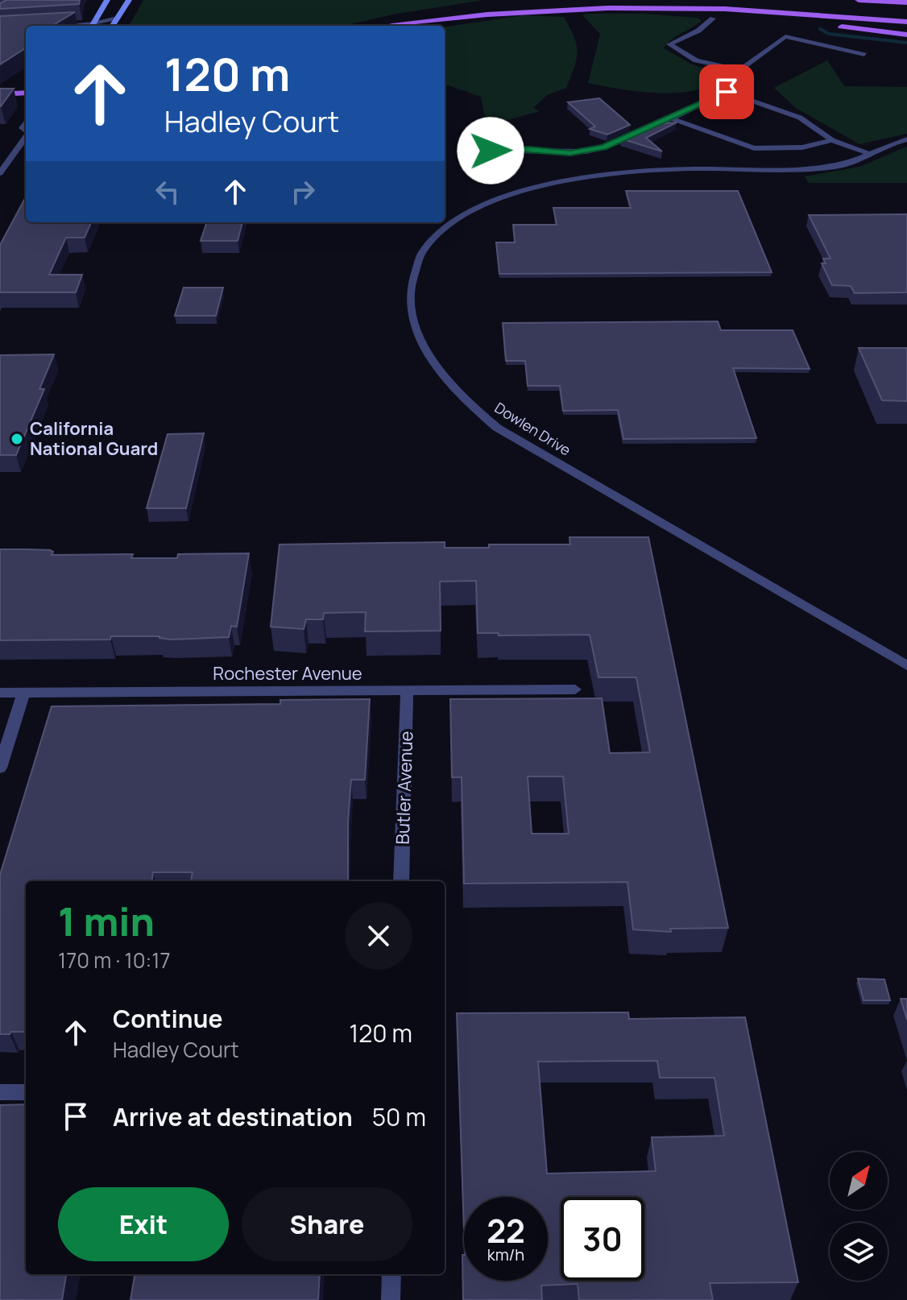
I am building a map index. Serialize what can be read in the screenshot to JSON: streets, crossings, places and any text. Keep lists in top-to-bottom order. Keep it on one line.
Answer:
{"streets":{"street":["Dowlen Drive","Rochester Avenue","Butler Avenue"]},"crossings":[["Rochester Avenue","Butler Avenue"]],"places":["California National Guard"],"north":"top right","page":{"turn":["120 m","Hadley Court"],"heading":["1 min","170 m · 10:17"],"list":[{"name":"Continue","note":"Hadley Court","value":"120 m"},{"name":"Arrive at destination","value":"50 m"}],"buttons":["Exit","Share"],"speed":"22 km/h","limit":"30"}}
